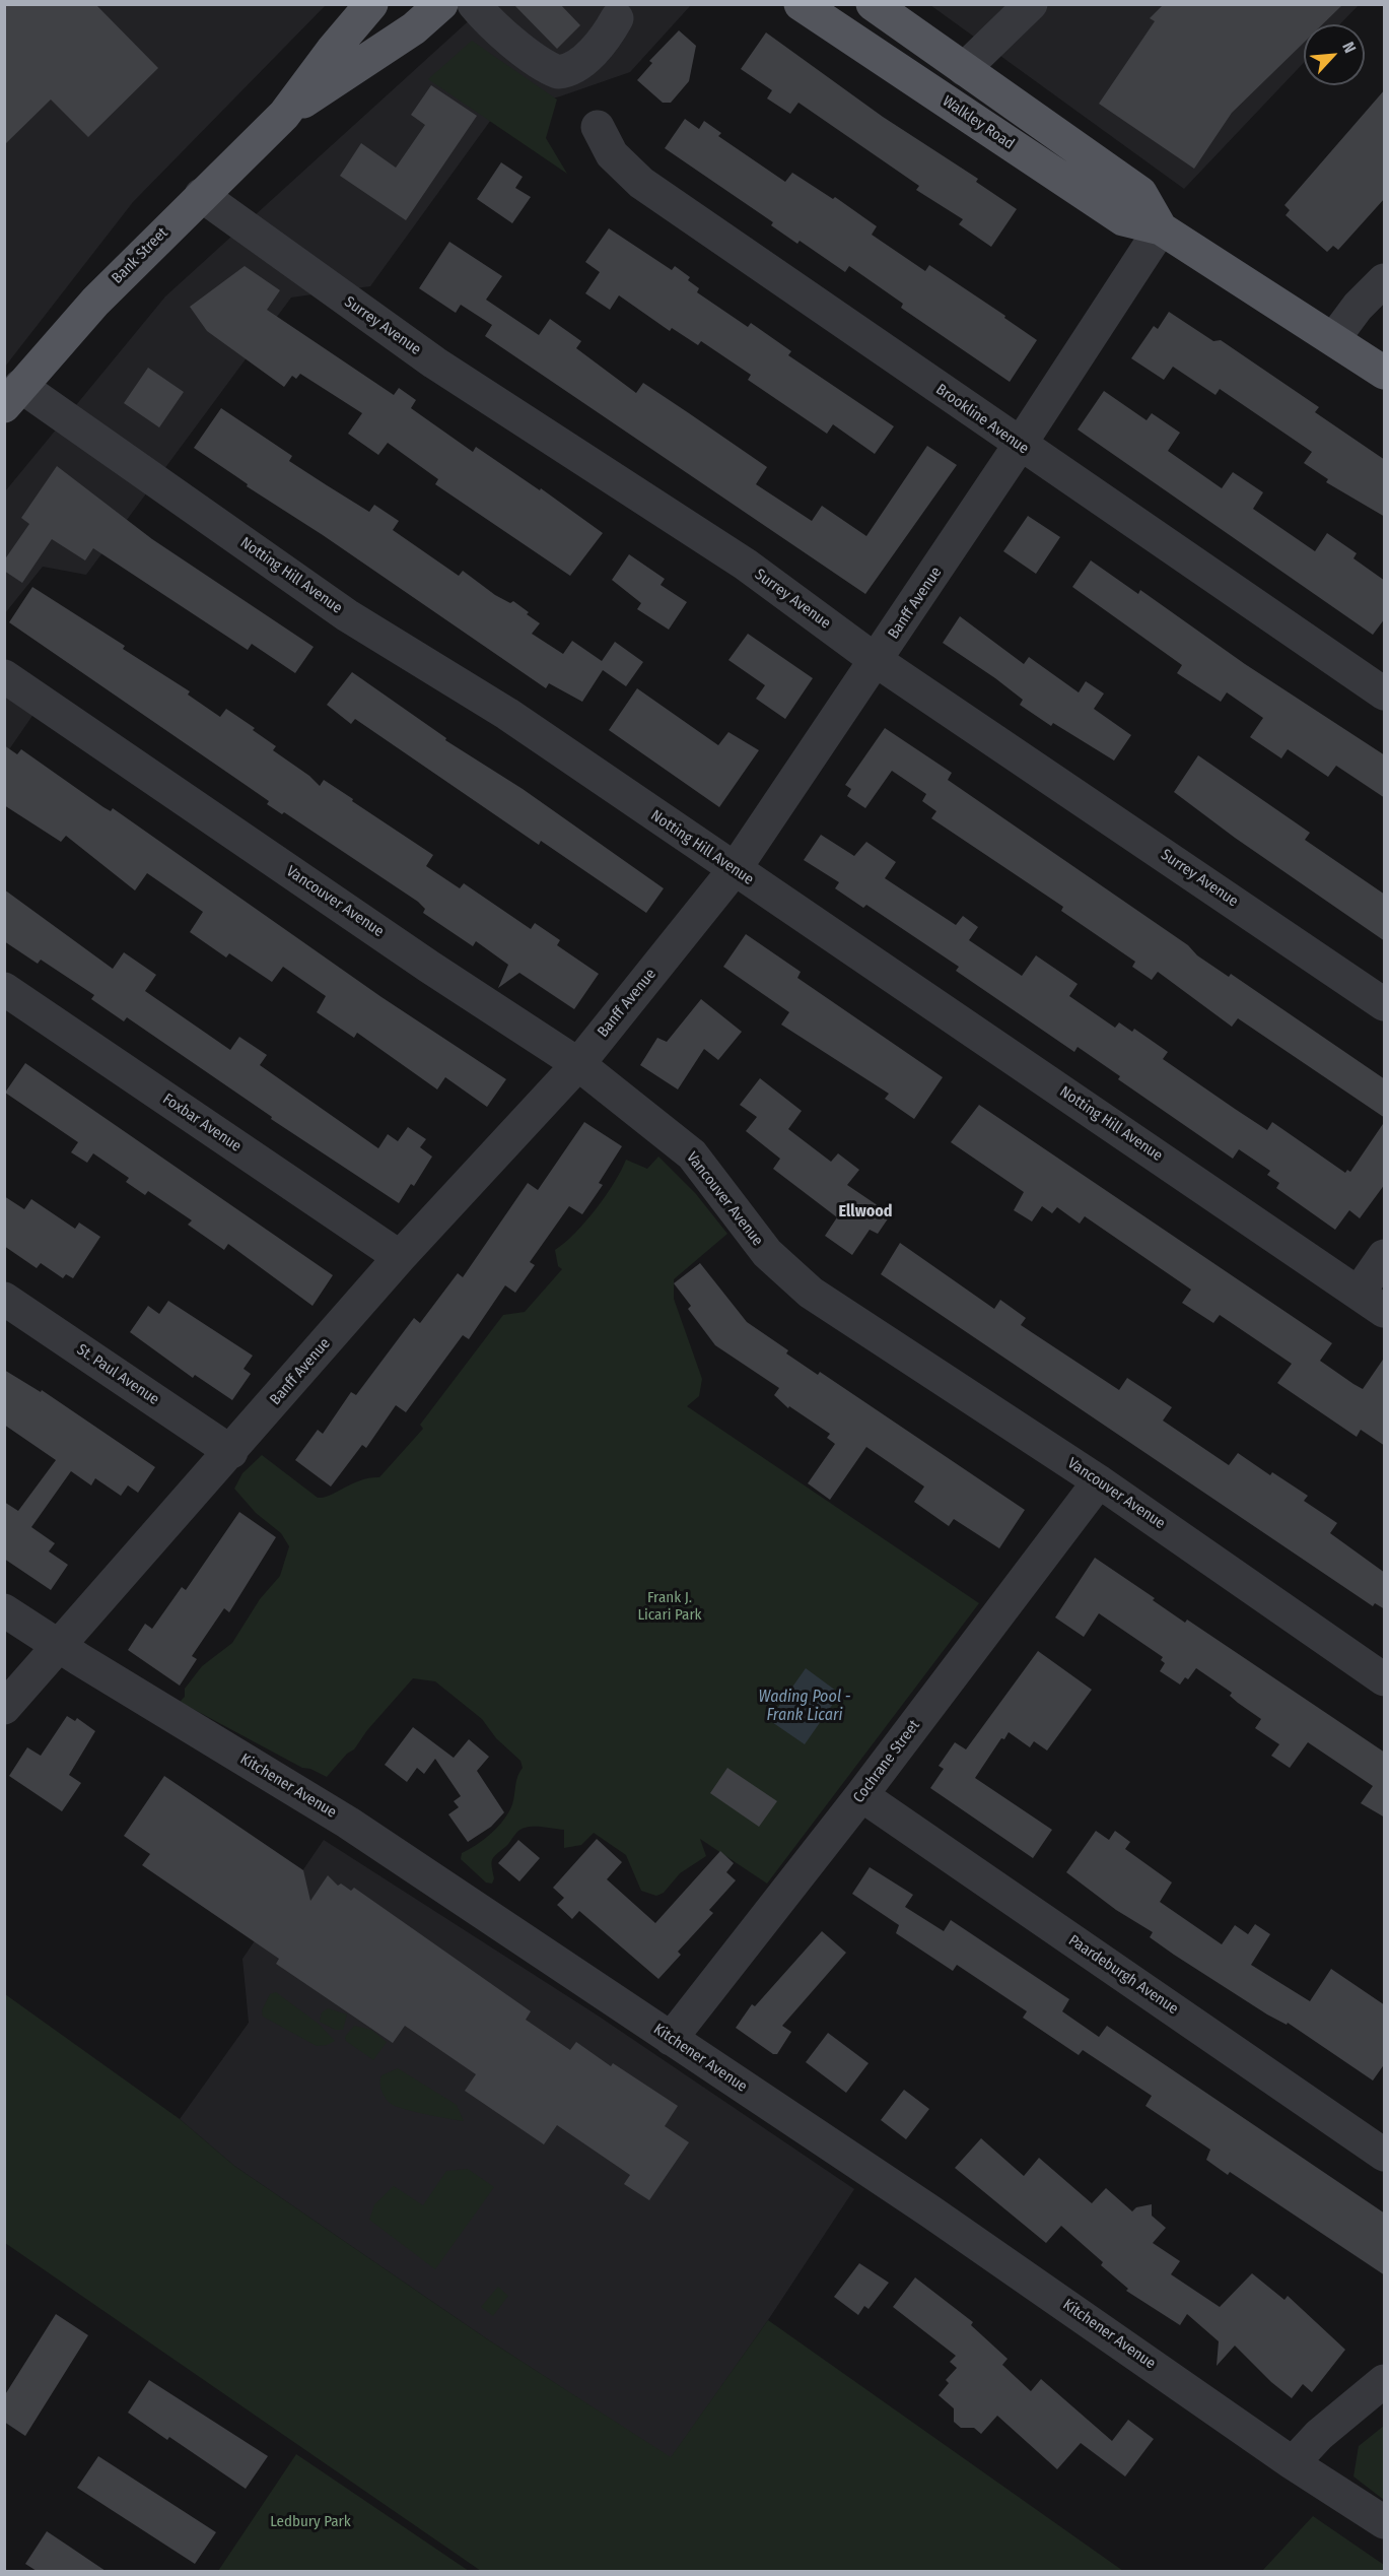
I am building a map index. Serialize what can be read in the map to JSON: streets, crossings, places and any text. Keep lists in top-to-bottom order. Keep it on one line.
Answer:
{"streets":{"main road":["Walkley Road","Bank Street"],"street":["Surrey Avenue","Brookline Avenue","Notting Hill Avenue","Banff Avenue","Vancouver Avenue","Foxbar Avenue","St. Paul Avenue","Cochrane Street","Kitchener Avenue","Paardeburgh Avenue"]},"crossings":[["Walkley Road","Banff Avenue"],["Bank Street","Surrey Avenue"],["Bank Street","Notting Hill Avenue"],["Surrey Avenue","Banff Avenue"],["Brookline Avenue","Banff Avenue"],["Notting Hill Avenue","Banff Avenue"],["Banff Avenue","Vancouver Avenue"],["Banff Avenue","Foxbar Avenue"],["Banff Avenue","St. Paul Avenue"],["Banff Avenue","Kitchener Avenue"],["Vancouver Avenue","Cochrane Street"],["Cochrane Street","Kitchener Avenue"],["Cochrane Street","Paardeburgh Avenue"]],"districts":["Ellwood"],"water":["Wading Pool - Frank Licari"],"parks":["Frank J. Licari Park","Ledbury Park"],"north":"top right"}
